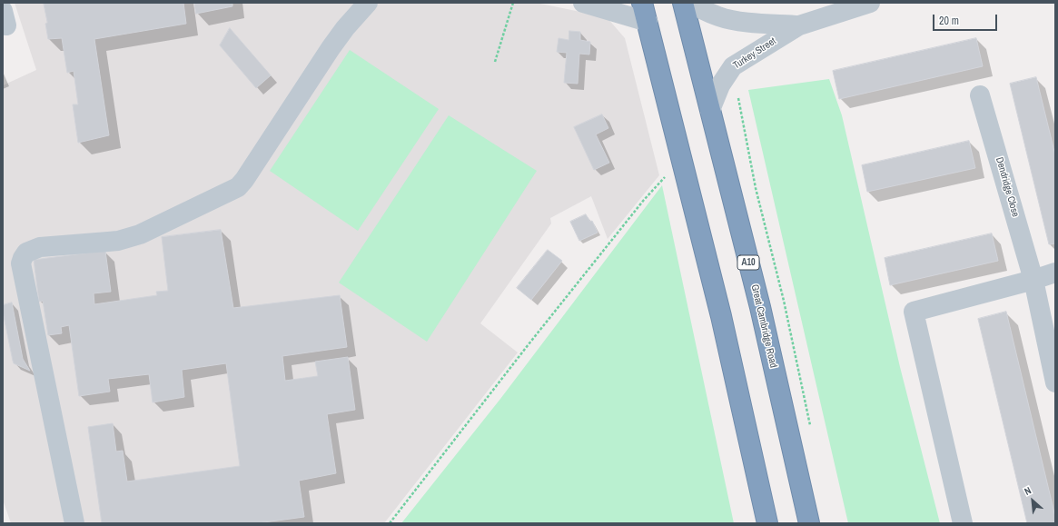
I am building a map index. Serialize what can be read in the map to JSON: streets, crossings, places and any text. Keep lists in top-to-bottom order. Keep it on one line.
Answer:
{"streets":{"highway":["A10","Great Cambridge Road"],"street":["Turkey Street","Dendridge Close"]},"crossings":[["Turkey Street","Great Cambridge Road"]],"scale_bar":"20 m","north":"top left"}
